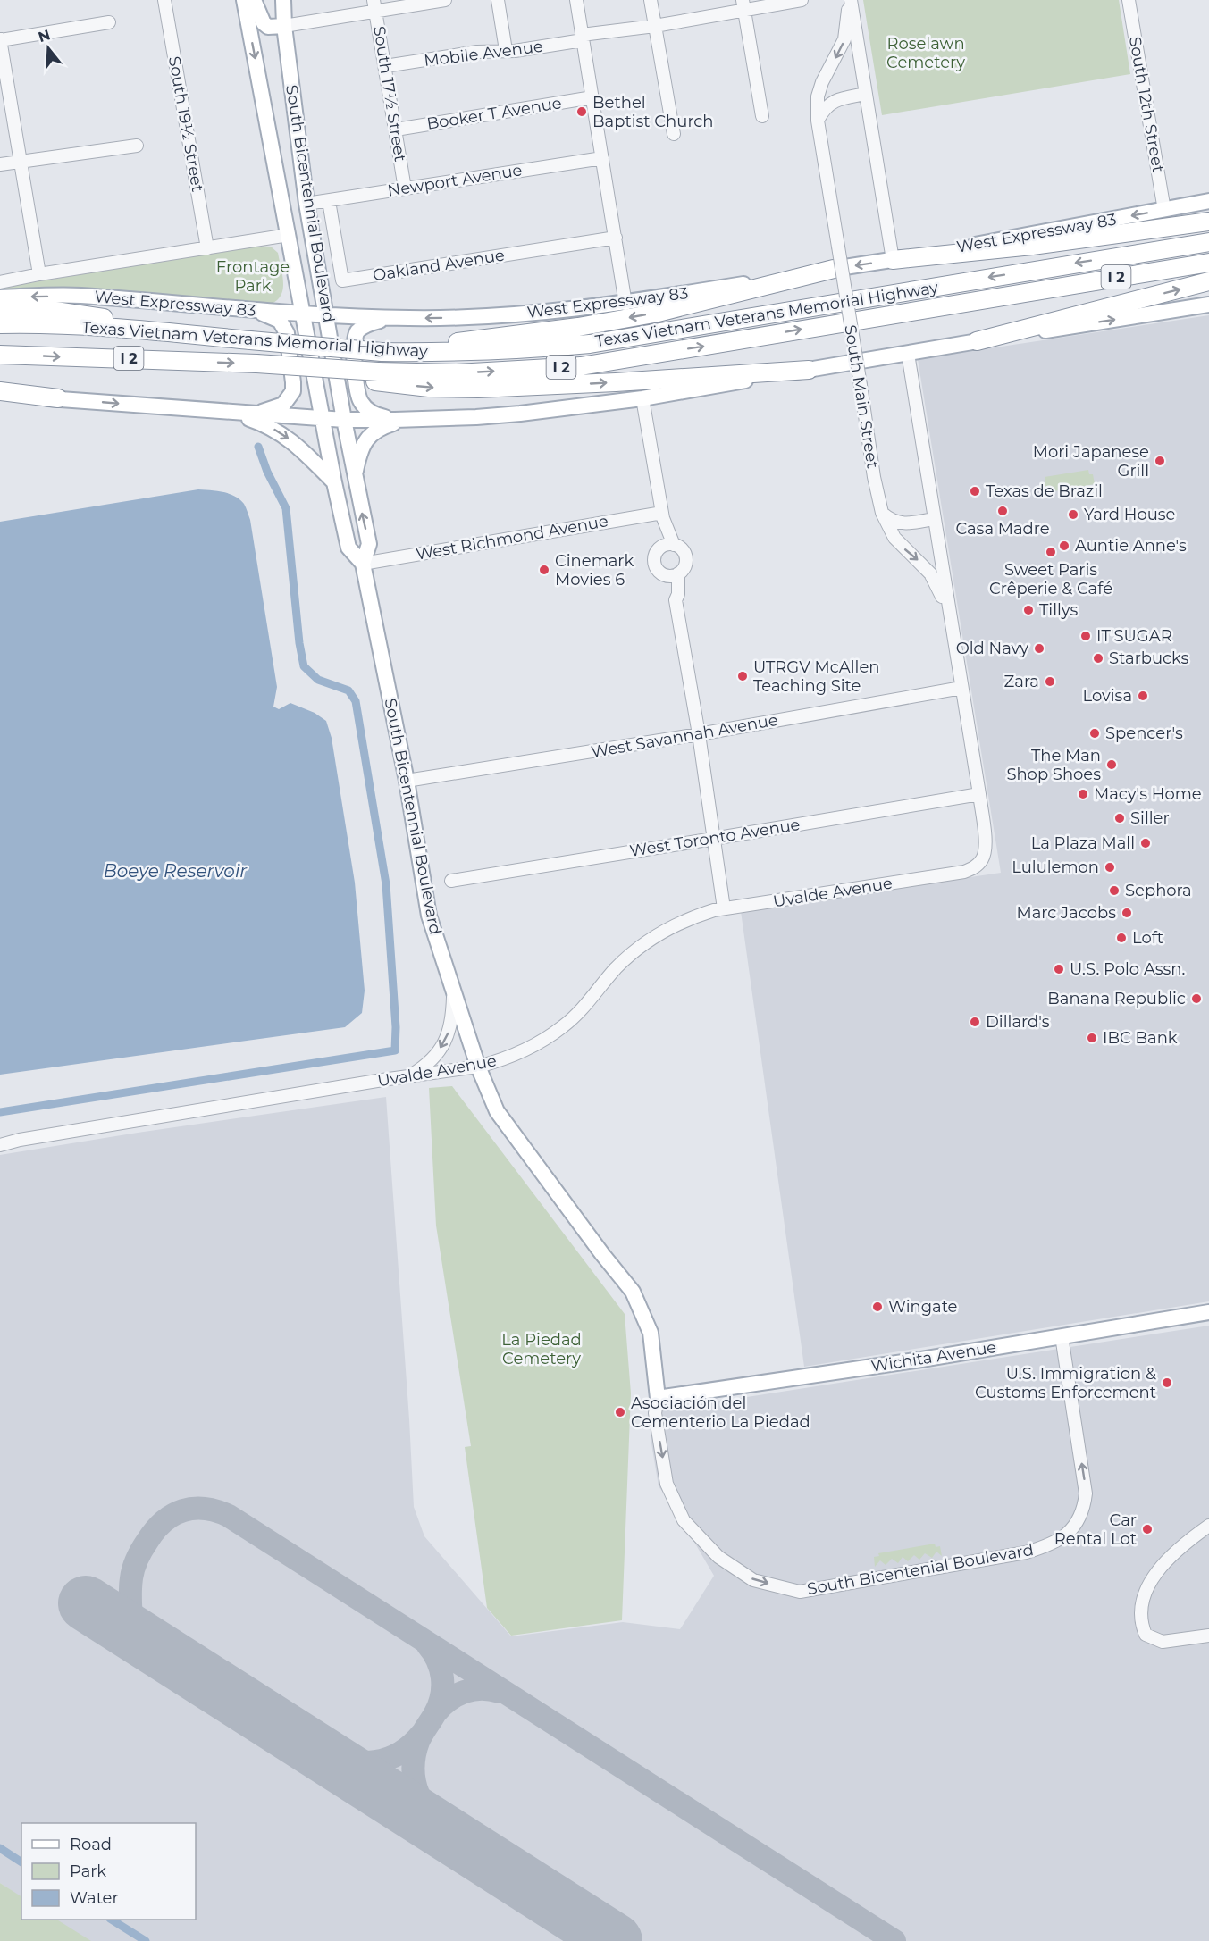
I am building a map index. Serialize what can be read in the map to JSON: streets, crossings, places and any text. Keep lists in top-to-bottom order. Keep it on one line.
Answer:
{"streets":{"highway":["I 2","Texas Vietnam Veterans Memorial Highway"],"main road":["South Bicentennial Boulevard","West Expressway 83","Wichita Avenue"],"street":["Mobile Avenue","South 17½ Street","South 12th Street","Booker T Avenue","South 19½ Street","Newport Avenue","Oakland Avenue","South Main Street","West Richmond Avenue","West Savannah Avenue","West Toronto Avenue","Uvalde Avenue","South Bicentenial Boulevard"]},"crossings":[["Mobile Avenue","South 17½ Street"],["South 17½ Street","Booker T Avenue"],["South 17½ Street","Newport Avenue"],["South 12th Street","West Expressway 83"],["Newport Avenue","South Bicentennial Boulevard"],["Newport Avenue","Oakland Avenue"],["South Bicentennial Boulevard","West Expressway 83"],["South Bicentennial Boulevard","West Richmond Avenue"],["South Bicentennial Boulevard","West Savannah Avenue"],["South Bicentennial Boulevard","Uvalde Avenue"],["South Bicentennial Boulevard","Wichita Avenue"],["South Bicentennial Boulevard","South Bicentenial Boulevard"],["South Main Street","West Savannah Avenue"],["South Main Street","West Toronto Avenue"],["South Main Street","Uvalde Avenue"],["Wichita Avenue","South Bicentenial Boulevard"]],"water":["Boeye Reservoir"],"parks":["Roselawn Cemetery","Frontage Park","La Piedad Cemetery"],"places":["Bethel Baptist Church","Mori Japanese Grill","Texas de Brazil","Casa Madre","Yard House","Auntie Anne's","Sweet Paris Crêperie & Café","Cinemark Movies 6","Tillys","IT'SUGAR","Old Navy","Starbucks","UTRGV McAllen Teaching Site","Zara","Lovisa","Spencer's","The Man Shop Shoes","Macy's Home","Siller","La Plaza Mall","Lululemon","Sephora","Marc Jacobs","Loft","U.S. Polo Assn.","Banana Republic","Dillard's","IBC Bank","Wingate","U.S. Immigration & Customs Enforcement","Asociación del Cementerio La Piedad","Car Rental Lot"],"legend":["Road","Park","Water"],"north":"top"}
